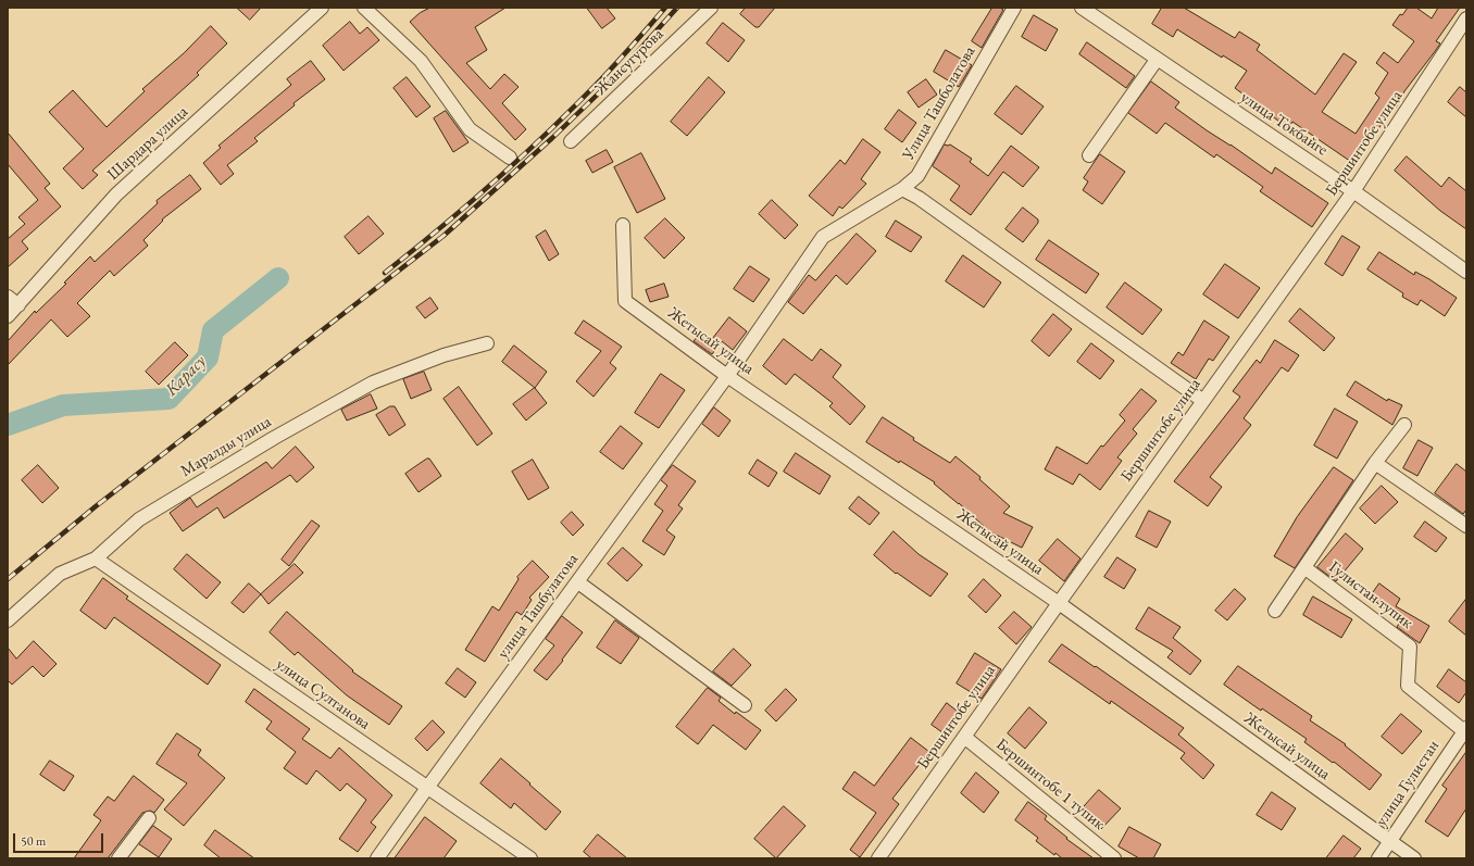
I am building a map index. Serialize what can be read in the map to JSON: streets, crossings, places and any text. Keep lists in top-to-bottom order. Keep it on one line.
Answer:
{"streets":{"street":["Жансугурова","Улица Ташболатова","улица Токбайге","Шардара улица","Бершинтобе улица","Жетысай улица","Маралды улица","Гулистан тупик","улица Ташбулатова","улица Султанова","улица Гулистан","Бершинтобе 1 тупик"]},"crossings":[["Улица Ташболатова","Жетысай улица"],["Улица Ташболатова","улица Ташбулатова"],["улица Токбайге","Бершинтобе улица"],["Бершинтобе улица","Жетысай улица"],["Бершинтобе улица","Бершинтобе 1 тупик"],["Жетысай улица","улица Ташбулатова"],["Жетысай улица","улица Гулистан"],["Маралды улица","улица Султанова"],["Гулистан тупик","улица Гулистан"],["улица Ташбулатова","улица Султанова"]],"water":["Карасу"],"scale_bar":"50 m"}
